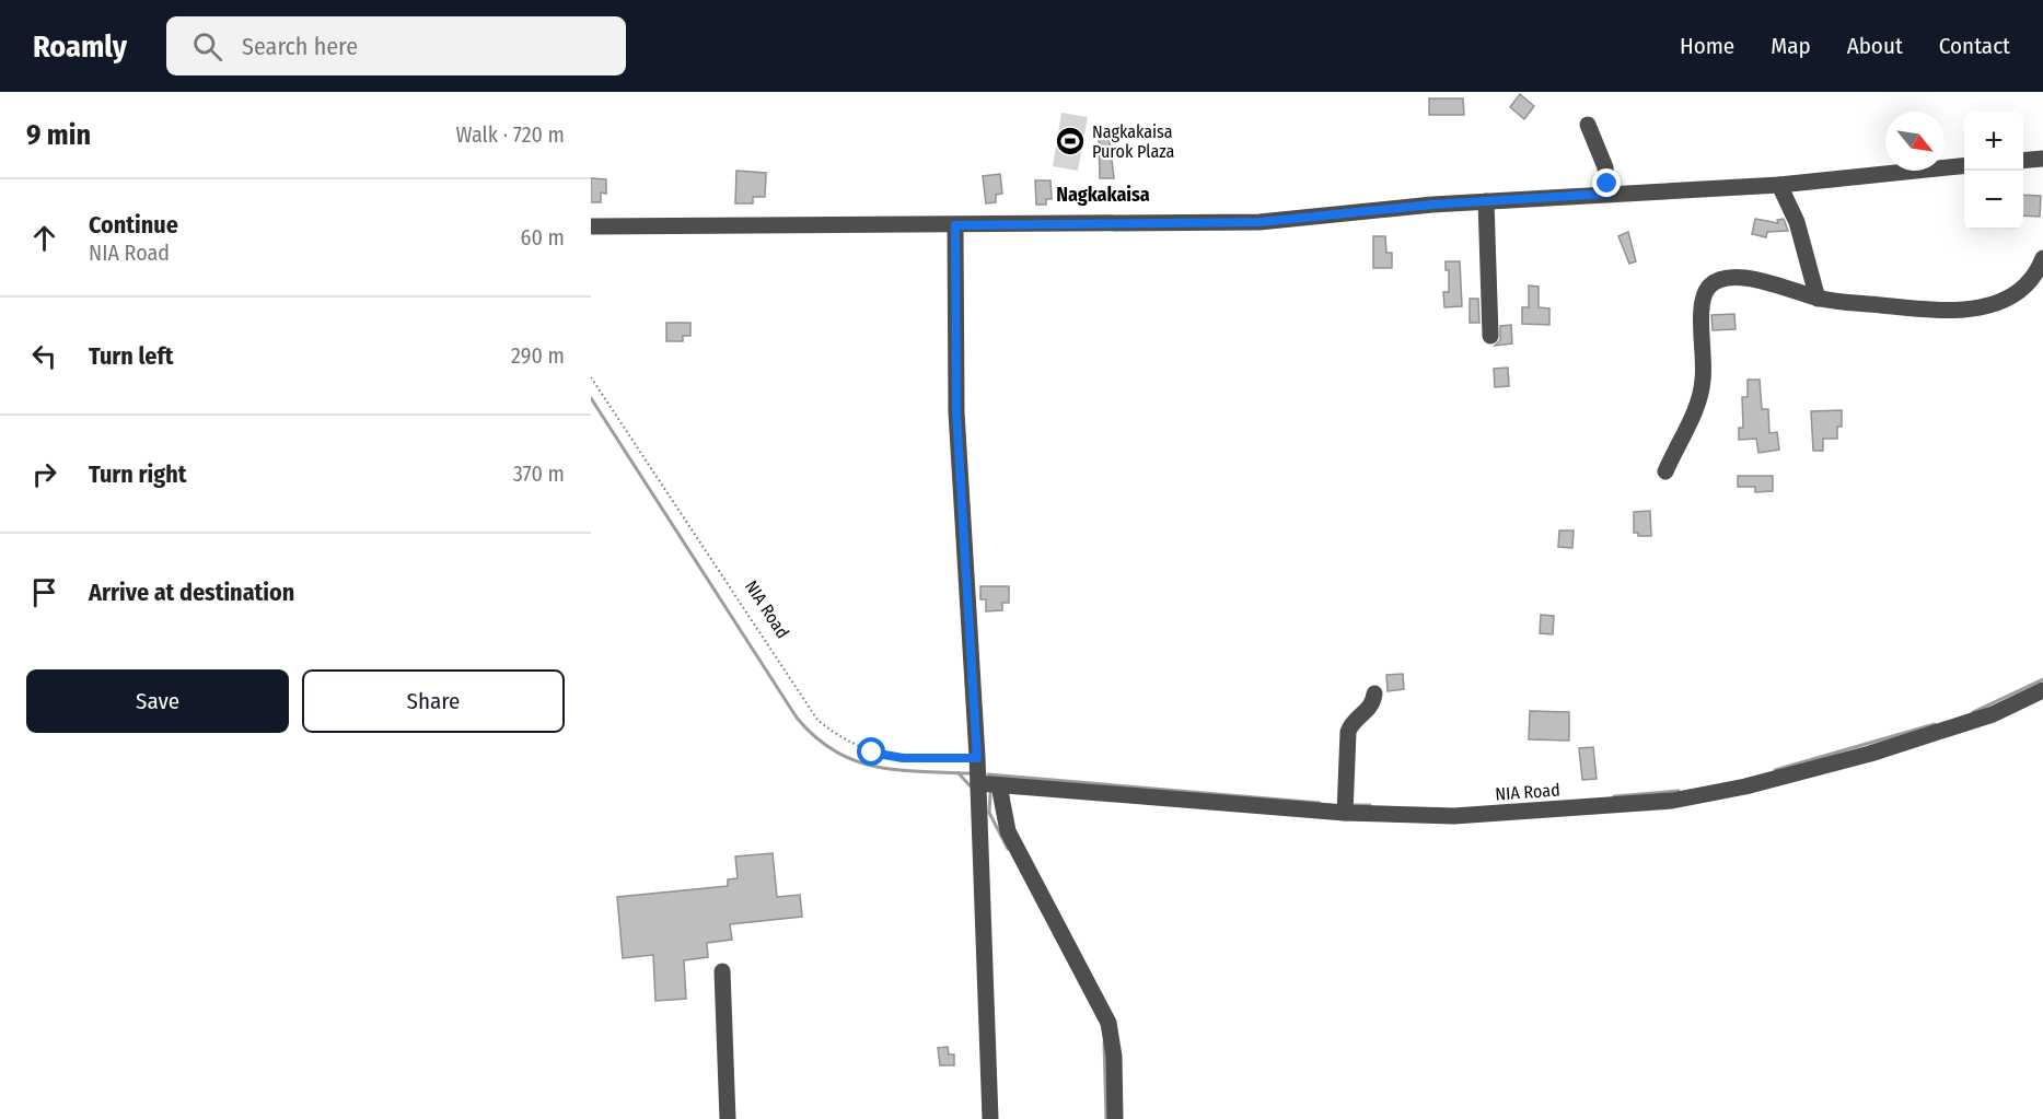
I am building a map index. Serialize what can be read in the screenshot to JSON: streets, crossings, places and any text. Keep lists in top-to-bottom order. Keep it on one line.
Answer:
{"streets":{"street":["NIA Road"]},"districts":["Nagkakaisa"],"places":{"sports":["Nagkakaisa Purok Plaza"]},"north":"bottom right","page":{"header":"Roamly","search":"Search here","nav":["Home","Map","About","Contact"],"heading":["9 min","Walk · 720 m"],"map_buttons":["+","−"],"list":[["Continue","NIA Road","60 m"],["Turn left","290 m"],["Turn right","370 m"],"Arrive at destination"],"buttons":["Save","Share"]}}
